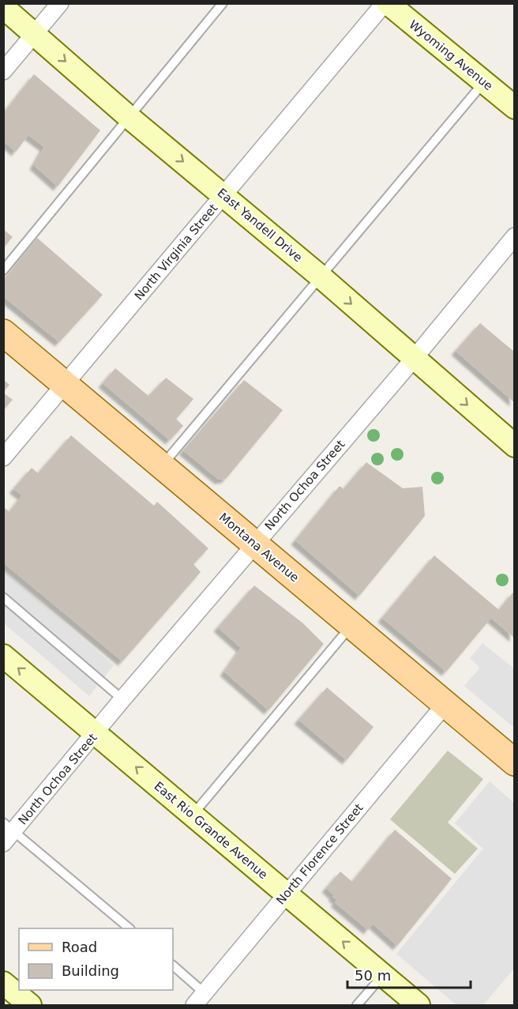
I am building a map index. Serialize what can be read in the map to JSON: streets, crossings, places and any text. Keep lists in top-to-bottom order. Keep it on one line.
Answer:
{"streets":{"main road":["Montana Avenue"],"street":["Wyoming Avenue","East Yandell Drive","North Virginia Street","North Ochoa Street","East Rio Grande Avenue","North Florence Street"]},"crossings":[["Wyoming Avenue","North Virginia Street"],["East Yandell Drive","North Virginia Street"],["East Yandell Drive","North Ochoa Street"],["North Virginia Street","Montana Avenue"],["North Ochoa Street","Montana Avenue"],["North Ochoa Street","East Rio Grande Avenue"],["Montana Avenue","North Florence Street"],["East Rio Grande Avenue","North Florence Street"]],"one_way":["East Yandell Drive","East Rio Grande Avenue"],"legend":["Road","Building"],"scale_bar":"50 m"}
